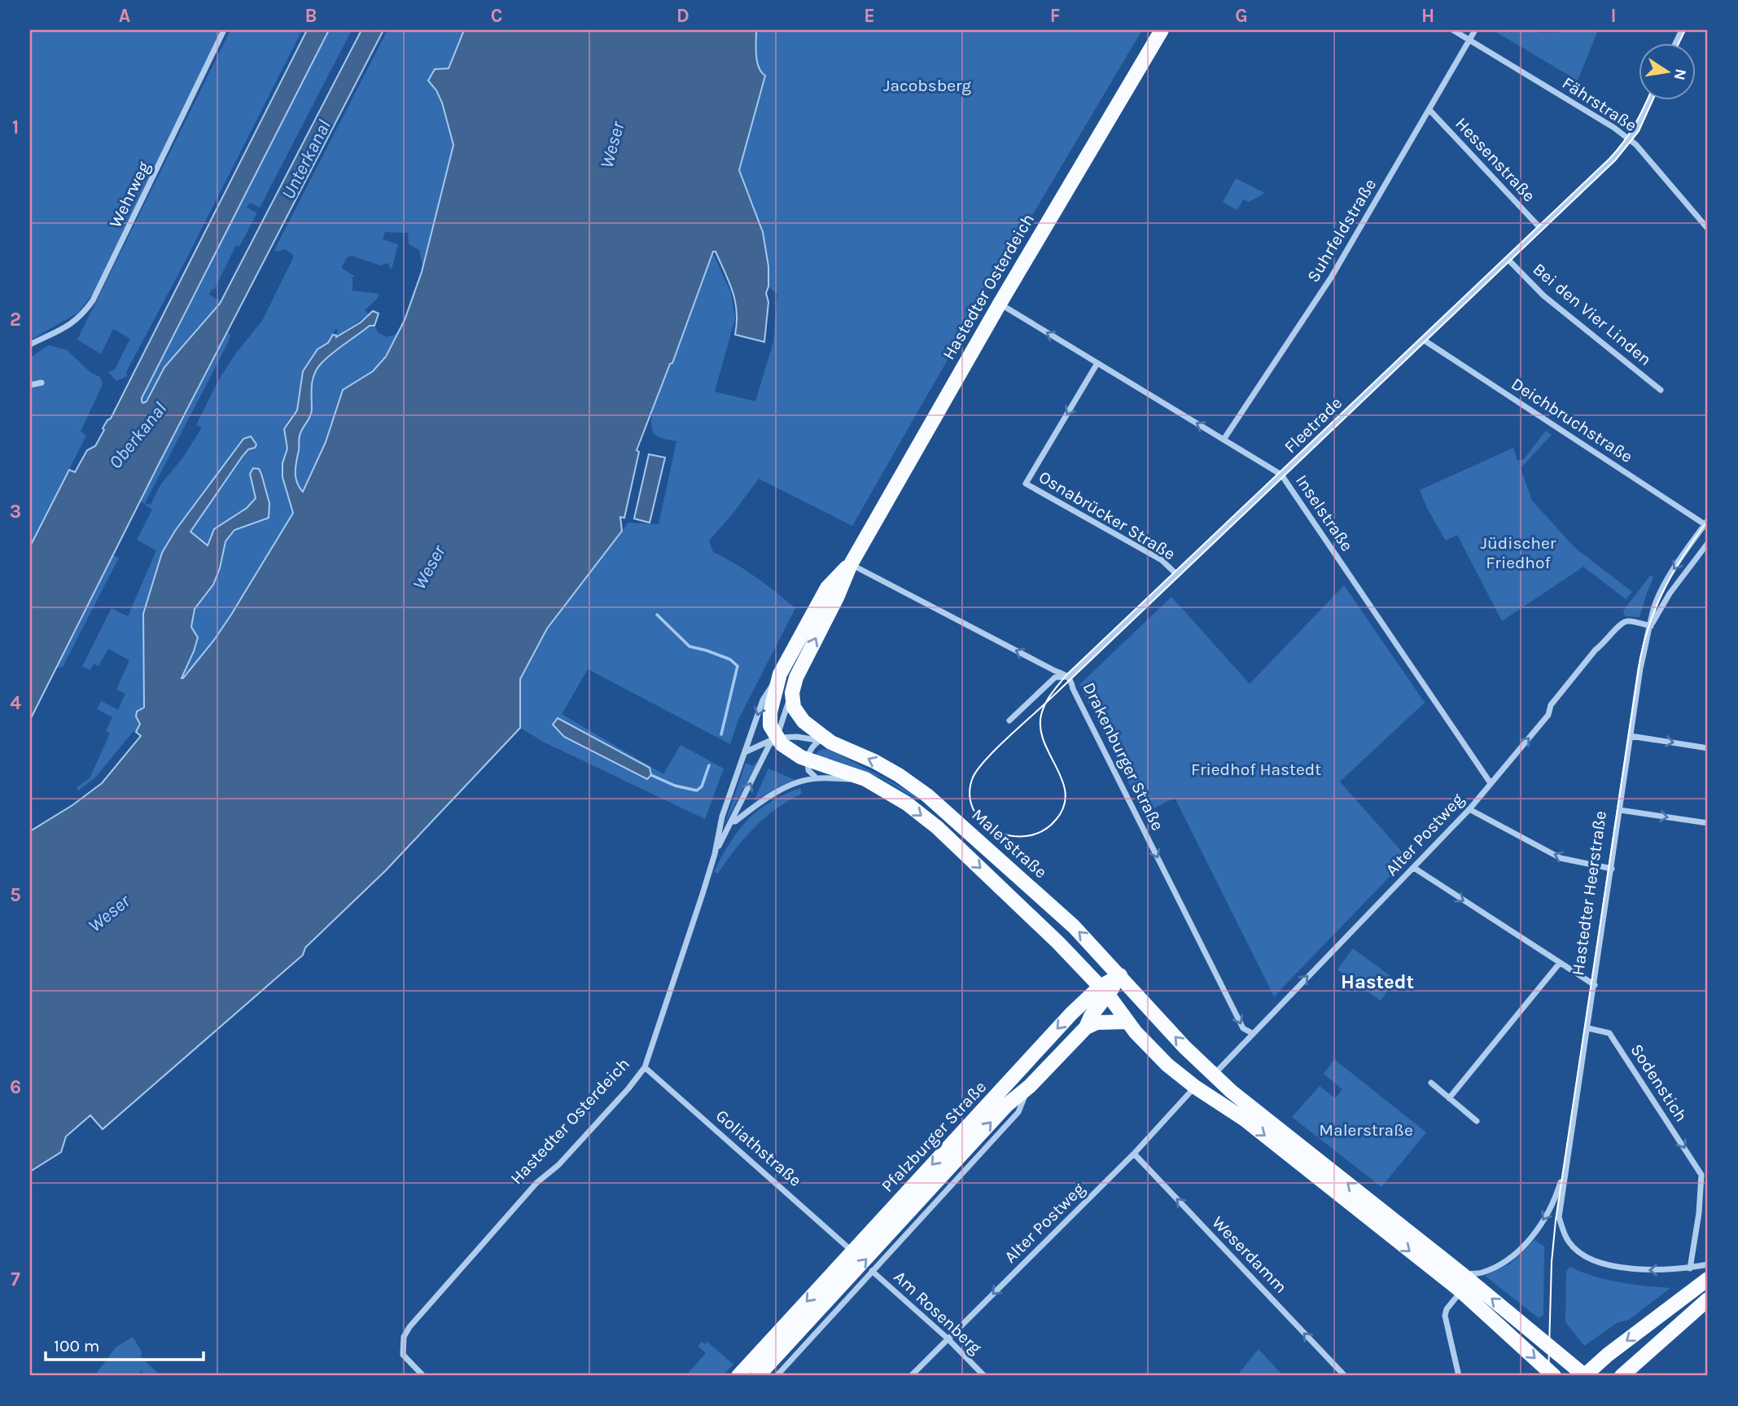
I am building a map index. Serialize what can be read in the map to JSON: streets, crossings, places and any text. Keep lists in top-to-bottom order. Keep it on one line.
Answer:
{"streets":{"main road":["Hastedter Osterdeich","Malerstraße","Pfalzburger Straße"],"street":["Fährstraße","Hessenstraße","Wehrweg","Suhrfeldstraße","Bei den Vier Linden","Deichbruchstraße","Fleetrade","Inselstraße","Osnabrücker Straße","Drakenburger Straße","Alter Postweg","Hastedter Heerstraße","Sodenstich","Goliathstraße","Weserdamm","Am Rosenberg"]},"crossings":[["Fährstraße","Suhrfeldstraße"],["Fährstraße","Fleetrade"],["Hessenstraße","Suhrfeldstraße"],["Hessenstraße","Fleetrade"],["Suhrfeldstraße","Inselstraße"],["Hastedter Osterdeich","Inselstraße"],["Hastedter Osterdeich","Drakenburger Straße"],["Hastedter Osterdeich","Malerstraße"],["Hastedter Osterdeich","Goliathstraße"],["Bei den Vier Linden","Fleetrade"],["Deichbruchstraße","Fleetrade"],["Deichbruchstraße","Hastedter Heerstraße"],["Fleetrade","Inselstraße"],["Fleetrade","Osnabrücker Straße"],["Fleetrade","Drakenburger Straße"],["Inselstraße","Osnabrücker Straße"],["Inselstraße","Alter Postweg"],["Drakenburger Straße","Alter Postweg"],["Alter Postweg","Malerstraße"],["Alter Postweg","Hastedter Heerstraße"],["Alter Postweg","Weserdamm"],["Alter Postweg","Am Rosenberg"],["Malerstraße","Hastedter Heerstraße"],["Malerstraße","Pfalzburger Straße"],["Hastedter Heerstraße","Sodenstich"],["Pfalzburger Straße","Goliathstraße"],["Pfalzburger Straße","Am Rosenberg"]],"one_way":["Inselstraße","Sodenstich","Weserdamm"],"districts":["Hastedt"],"water":["Weser","Unterkanal","Oberkanal"],"parks":["Jacobsberg","Jüdischer Friedhof","Friedhof Hastedt","Malerstraße"],"scale_bar":"100 m","north":"right","grid":{"columns":["A","B","C","D","E","F","G","H","I"],"rows":["1","2","3","4","5","6","7"]}}
